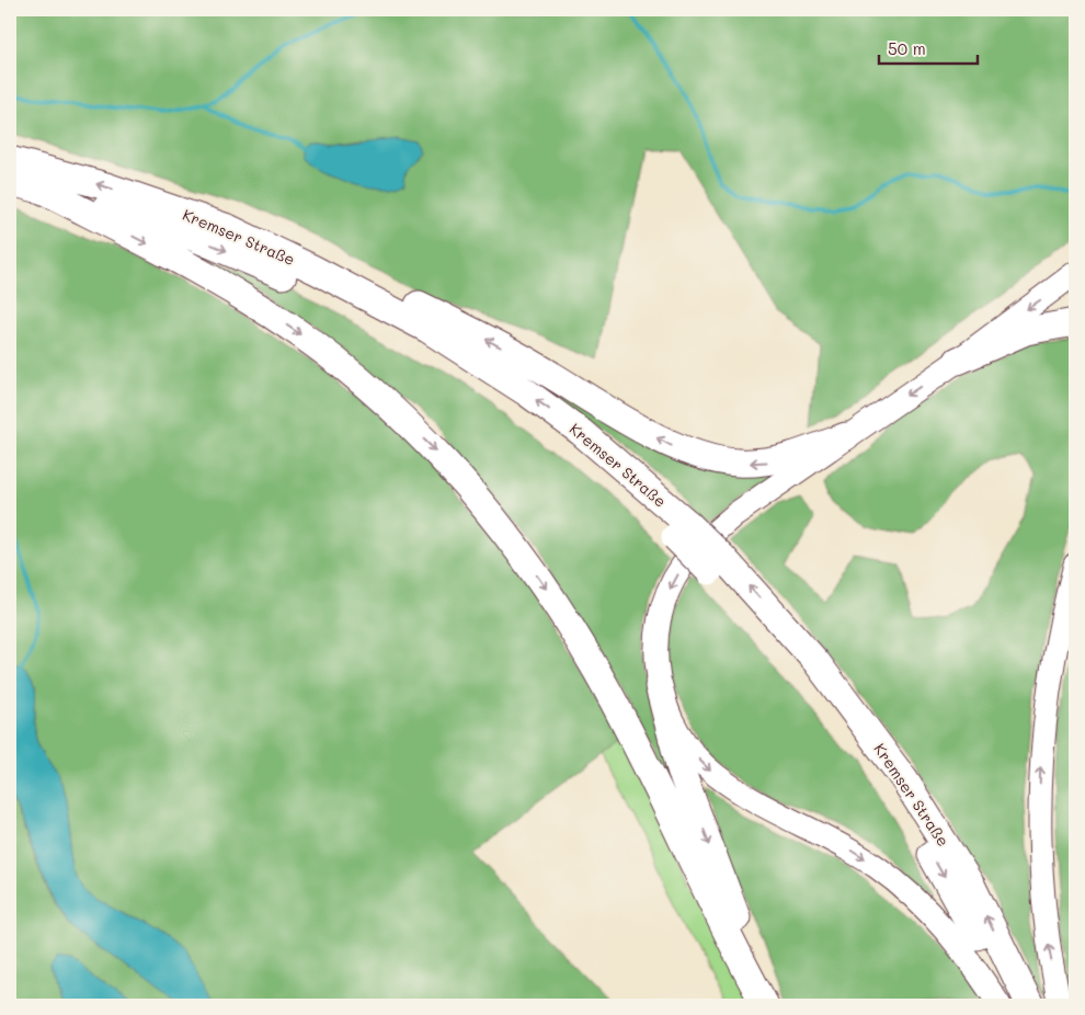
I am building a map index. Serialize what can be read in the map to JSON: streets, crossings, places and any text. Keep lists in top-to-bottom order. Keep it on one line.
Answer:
{"streets":{"highway":["Kremser Straße"]},"scale_bar":"50 m"}
